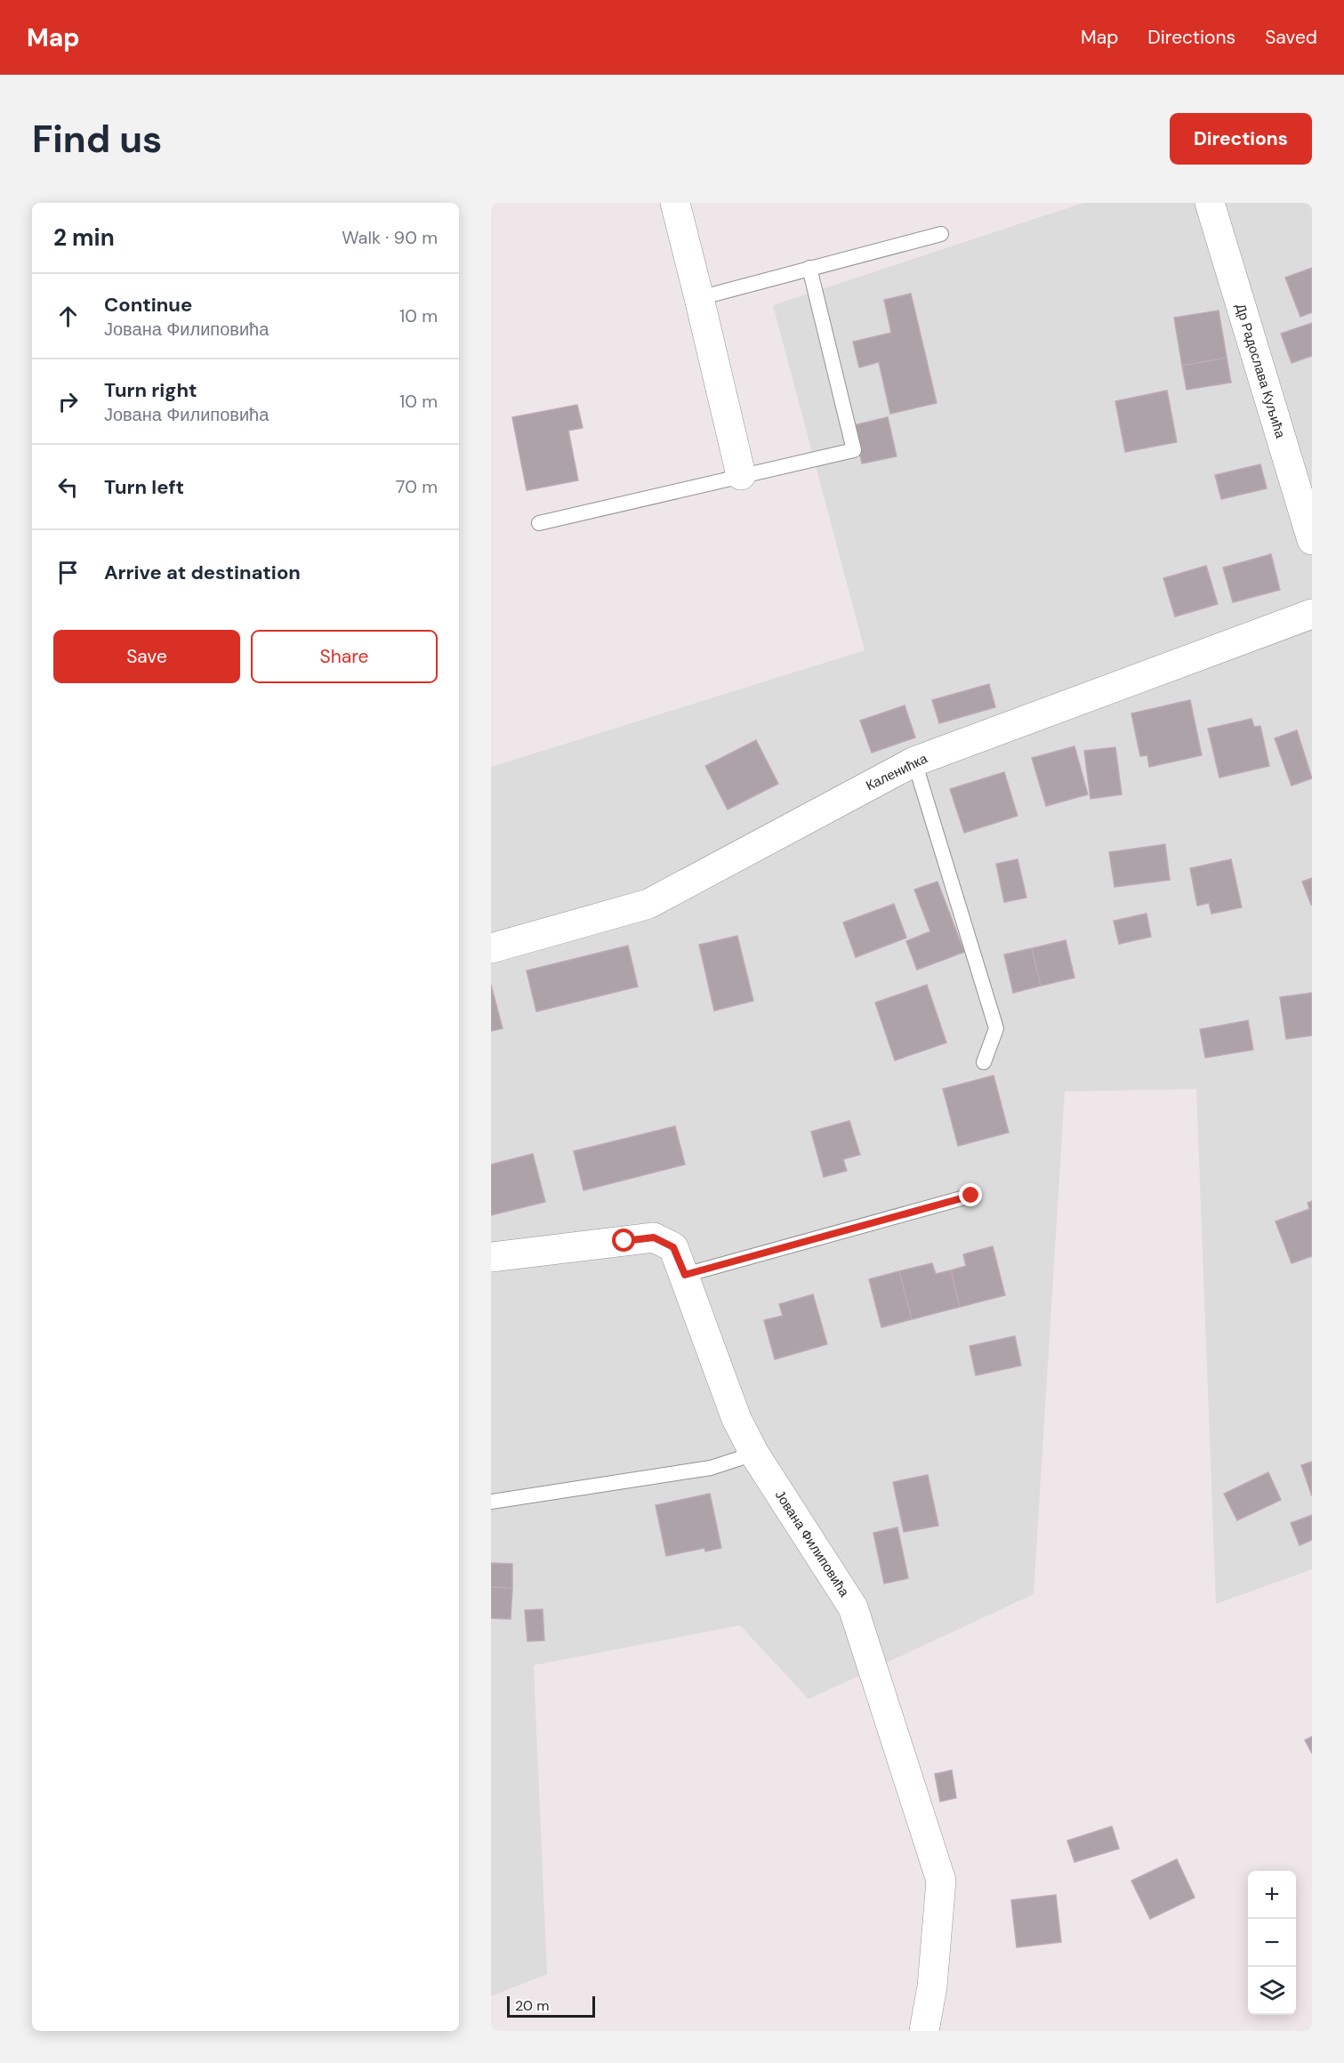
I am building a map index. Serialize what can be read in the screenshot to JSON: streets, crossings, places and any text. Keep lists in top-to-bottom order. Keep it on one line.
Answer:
{"streets":{"street":["Др Радослава Куљића","Каленићка","Јована Филиповића"]},"scale_bar":"20 m","page":{"header":"Map","nav":["Map","Directions","Saved"],"buttons":["Directions",["Save","Share"]],"title":"Find us","heading":["2 min","Walk · 90 m"],"list":[["Continue","Јована Филиповића","10 m"],["Turn right","Јована Филиповића","10 m"],["Turn left","70 m"],"Arrive at destination"],"map_buttons":["+","−"],"scale":"20 m"}}
